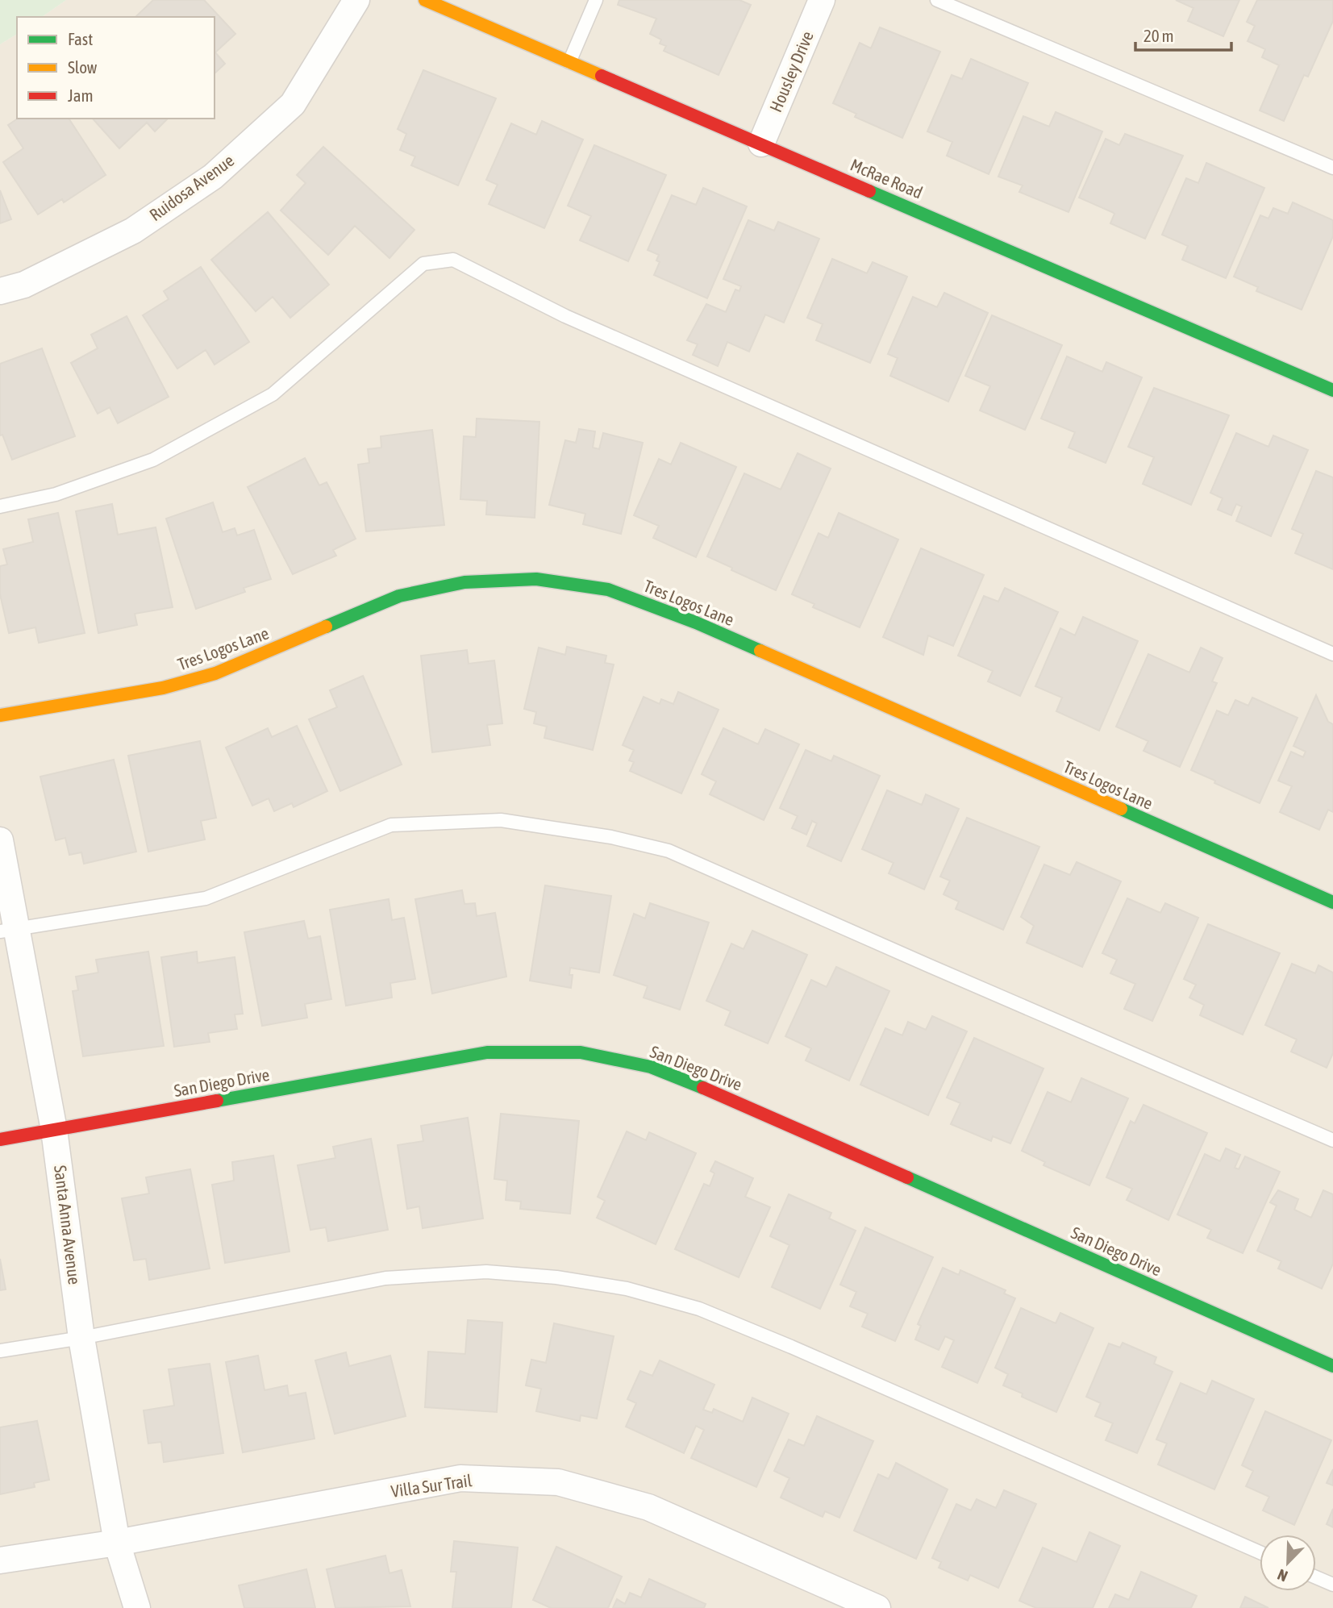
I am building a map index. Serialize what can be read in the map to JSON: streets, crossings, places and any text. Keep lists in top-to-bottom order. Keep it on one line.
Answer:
{"streets":{"street":["Housley Drive","McRae Road","Ruidosa Avenue","Tres Logos Lane","San Diego Drive","Santa Anna Avenue","Villa Sur Trail"]},"crossings":[["Housley Drive","McRae Road"],["San Diego Drive","Santa Anna Avenue"],["Santa Anna Avenue","Villa Sur Trail"]],"legend":["Fast","Slow","Jam"],"scale_bar":"20 m","north":"bottom left"}
